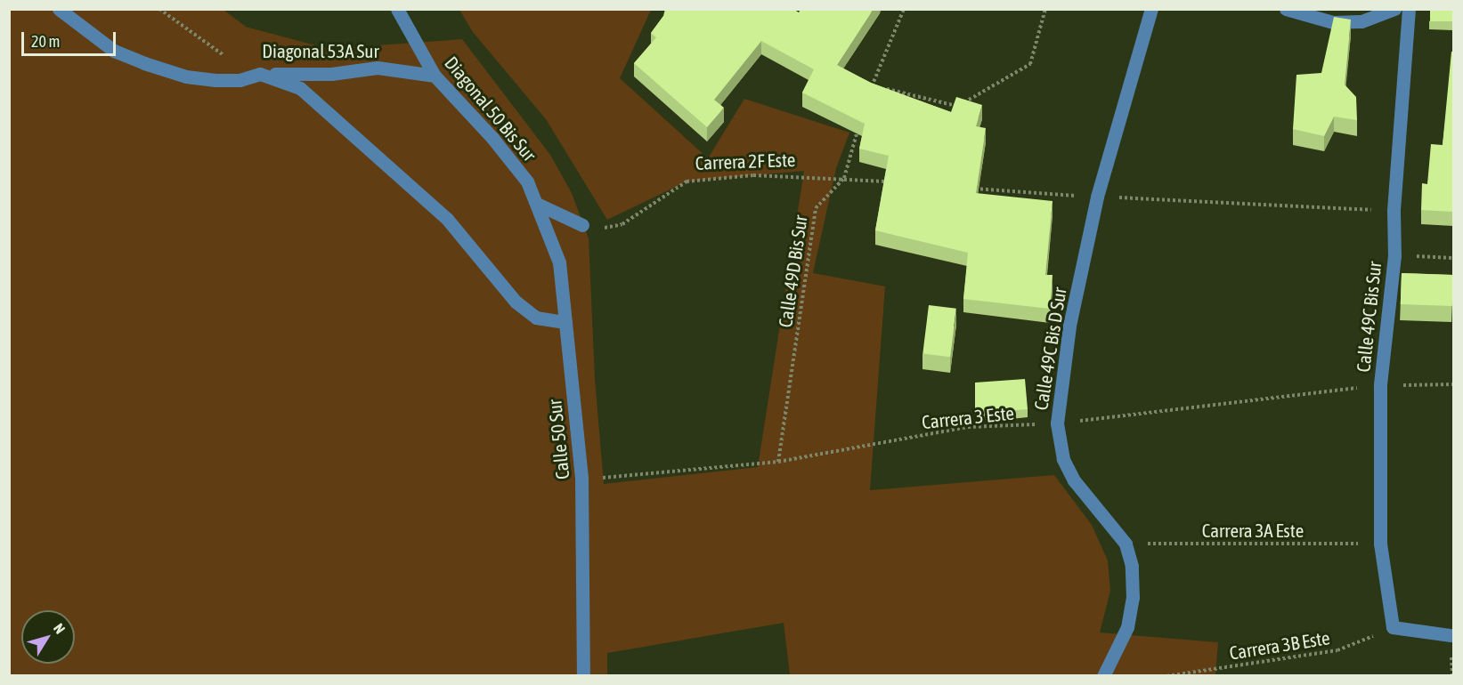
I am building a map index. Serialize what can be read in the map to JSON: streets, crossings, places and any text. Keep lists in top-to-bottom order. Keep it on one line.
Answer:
{"streets":{"street":["Diagonal 53A Sur","Diagonal 50 Bis Sur","Calle 49C Bis Sur","Calle 49C Bis D Sur","Calle 50 Sur"],"path":["Carrera 2F Este","Calle 49D Bis Sur","Carrera 3 Este","Carrera 3A Este","Carrera 3B Este"]},"crossings":[["Diagonal 53A Sur","Diagonal 50 Bis Sur"],["Diagonal 50 Bis Sur","Calle 50 Sur"],["Carrera 2F Este","Calle 49D Bis Sur"],["Calle 49D Bis Sur","Carrera 3 Este"],["Calle 49C Bis Sur","Carrera 3 Este"],["Calle 49C Bis Sur","Carrera 3A Este"],["Calle 49C Bis Sur","Carrera 3B Este"],["Calle 49C Bis D Sur","Carrera 3 Este"],["Calle 49C Bis D Sur","Carrera 3A Este"],["Carrera 3 Este","Calle 50 Sur"]],"scale_bar":"20 m","north":"top right"}
